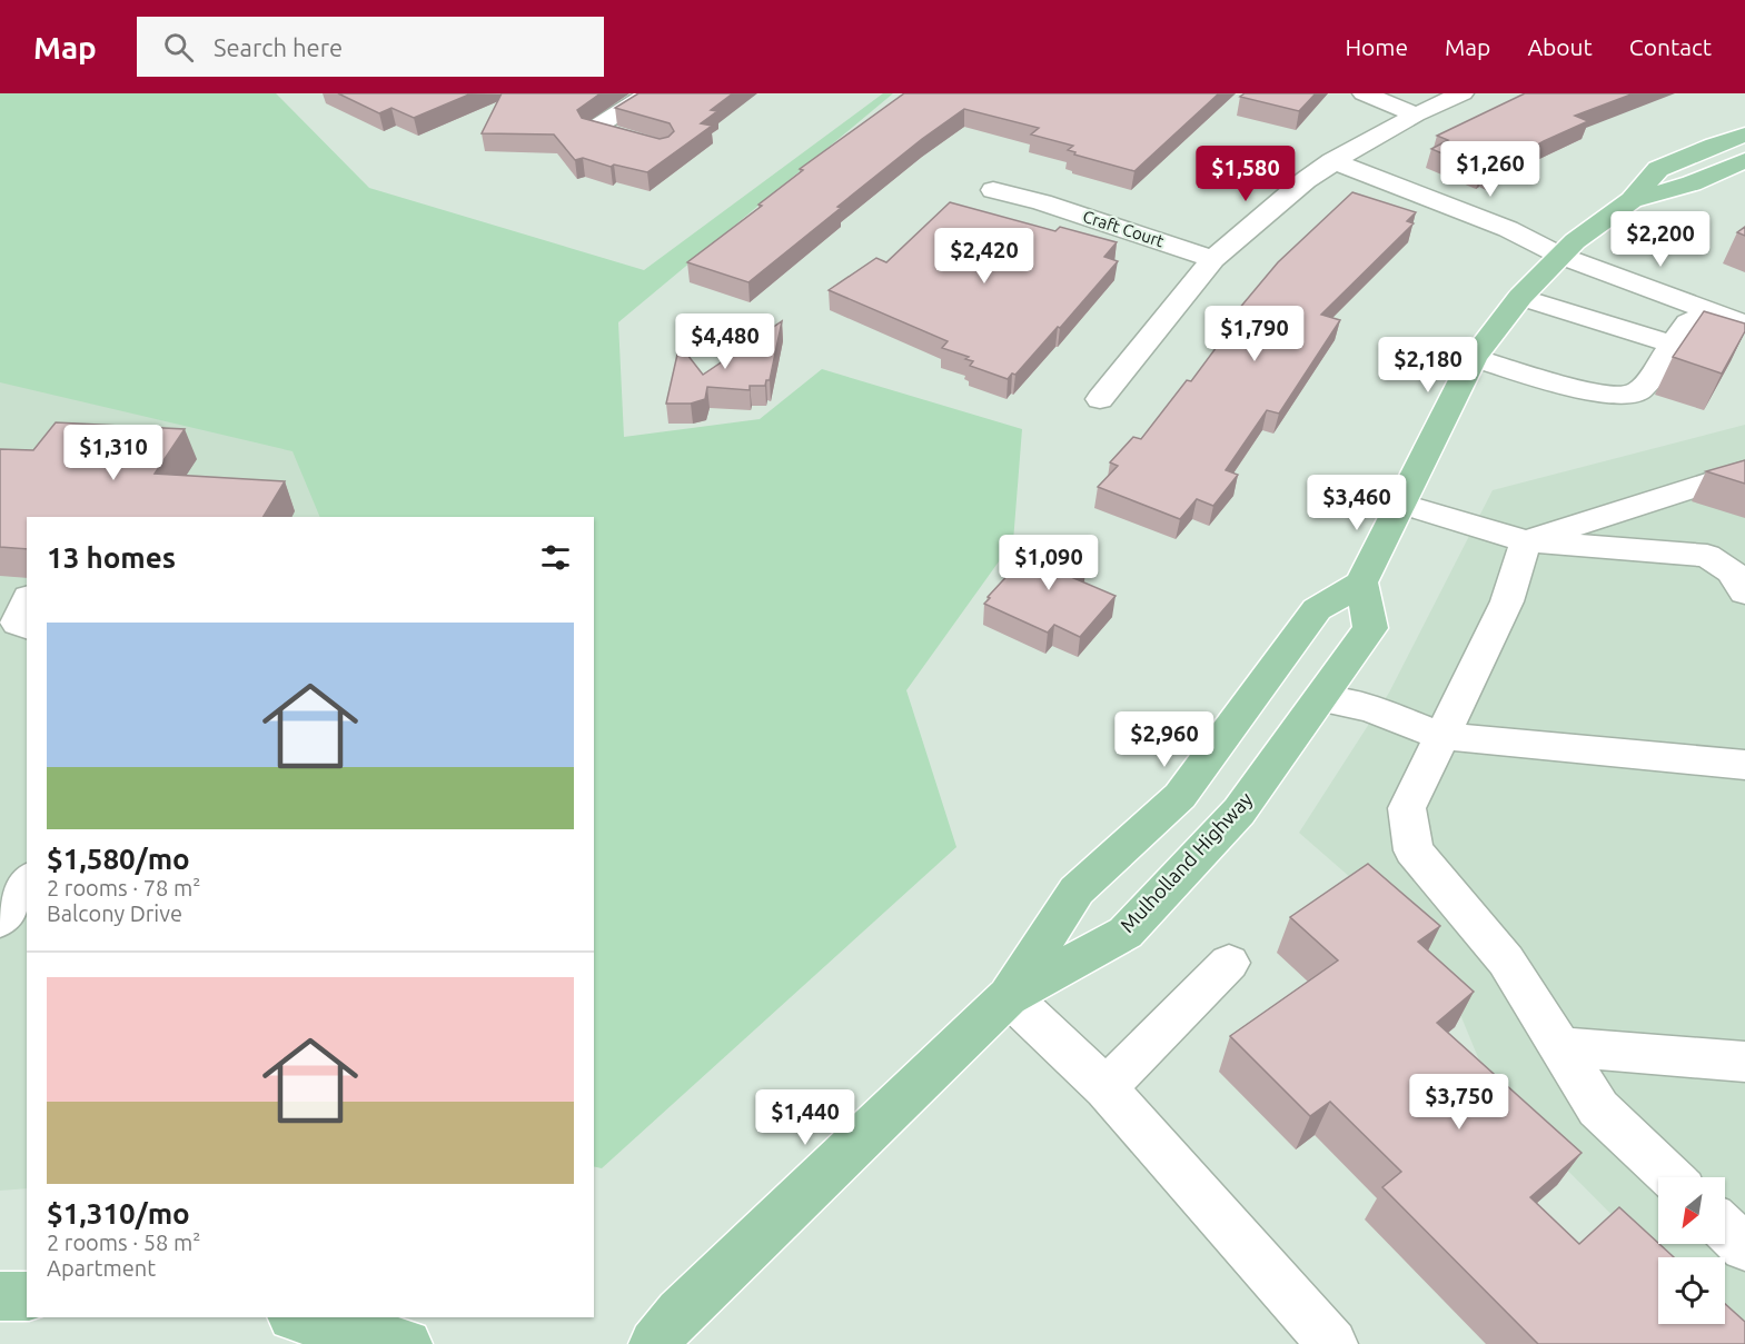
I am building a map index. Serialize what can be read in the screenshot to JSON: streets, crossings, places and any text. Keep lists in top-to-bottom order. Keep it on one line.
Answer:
{"streets":{"main road":["Mulholland Highway"],"street":["Craft Court"]},"north":"bottom left","page":{"header":"Map","search":"Search here","nav":["Home","Map","About","Contact"],"price":["$1,260","$1,580","$2,200","$2,420","$1,790","$4,480","$2,180","$1,310","$3,460","$1,090","$2,960","$3,750","$1,440"],"heading":"13 homes","list":[{"name":"$1,580/mo","note":"2 rooms · 78 m² · Balcony Drive"},{"name":"$1,310/mo","note":"2 rooms · 58 m² · Apartment"}]}}
